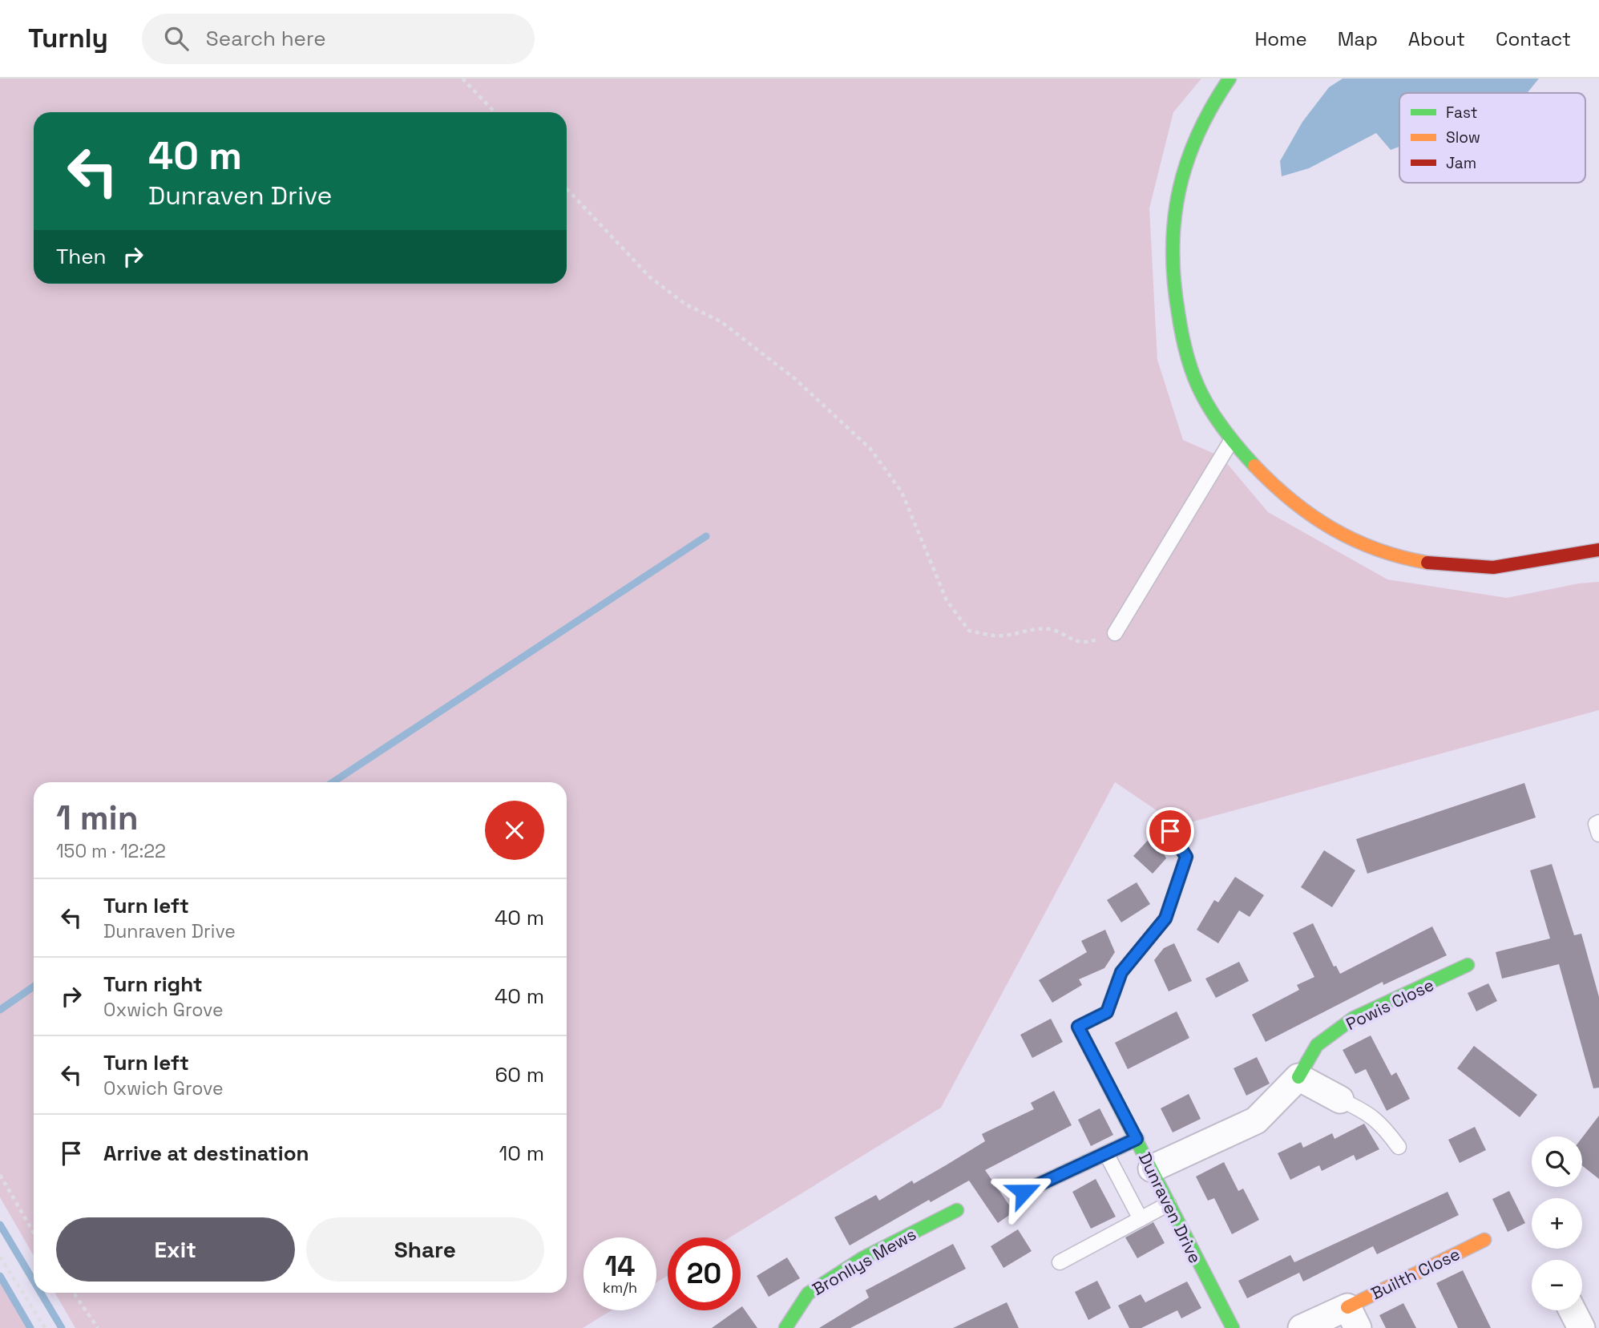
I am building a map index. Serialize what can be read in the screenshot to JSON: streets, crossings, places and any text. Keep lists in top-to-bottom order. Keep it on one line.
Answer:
{"streets":{"street":["Powis Close","Dunraven Drive","Bronllys Mews","Builth Close"]},"crossings":[["Powis Close","Dunraven Drive"]],"legend":["Fast","Slow","Jam"],"page":{"header":"Turnly","search":"Search here","nav":["Home","Map","About","Contact"],"turn":["40 m","Dunraven Drive"],"then":"Then","heading":["1 min","150 m · 12:22"],"list":[{"name":"Turn left","note":"Dunraven Drive","value":"40 m"},{"name":"Turn right","note":"Oxwich Grove","value":"40 m"},{"name":"Turn left","note":"Oxwich Grove","value":"60 m"},{"name":"Arrive at destination","value":"10 m"}],"map_buttons":["+","−"],"buttons":["Exit","Share"],"speed":"14 km/h","limit":"20"}}
